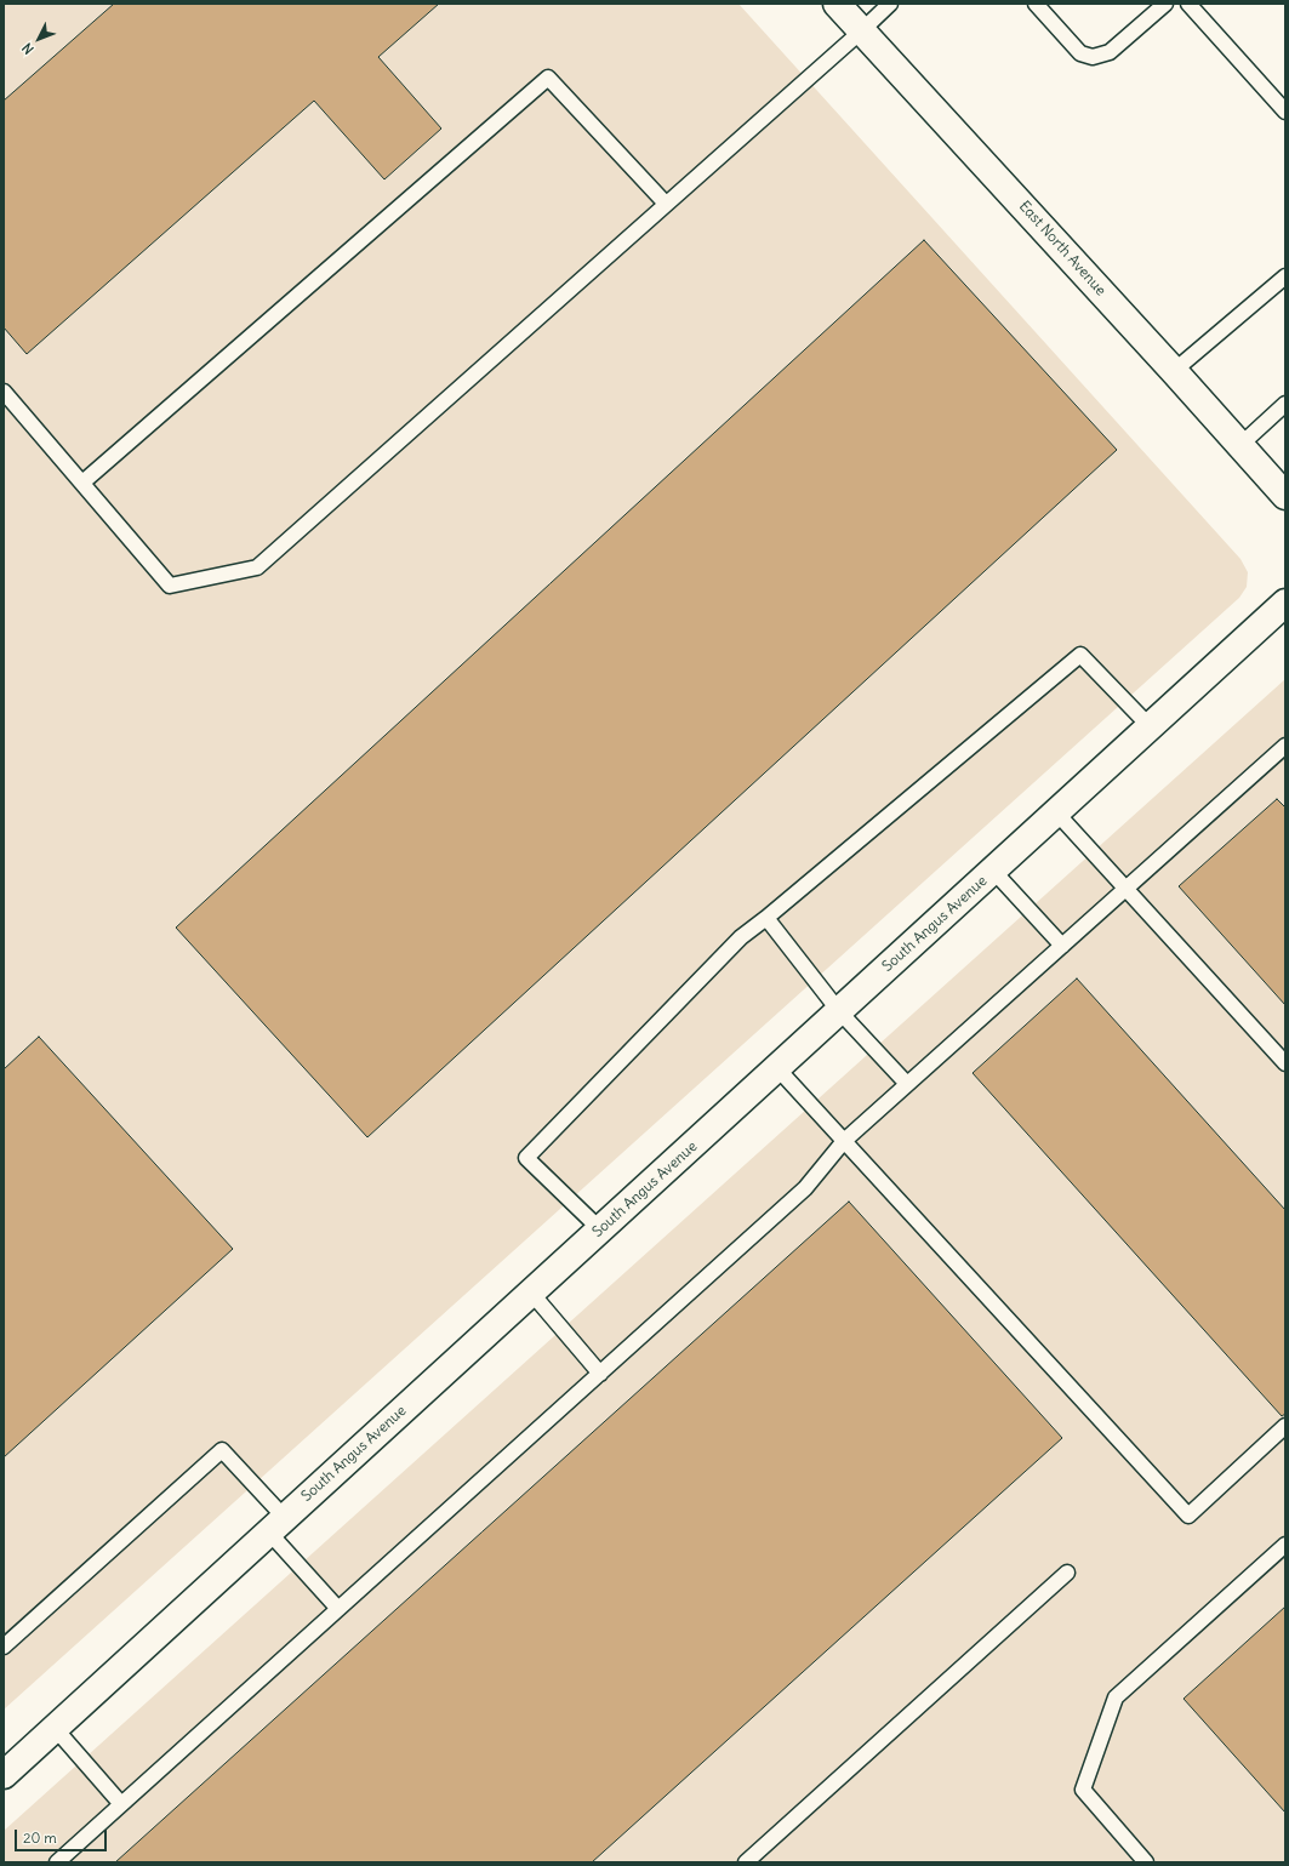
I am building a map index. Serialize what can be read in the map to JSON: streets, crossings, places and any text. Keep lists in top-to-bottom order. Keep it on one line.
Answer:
{"streets":{"street":["East North Avenue","South Angus Avenue"]},"scale_bar":"20 m","north":"bottom left"}
